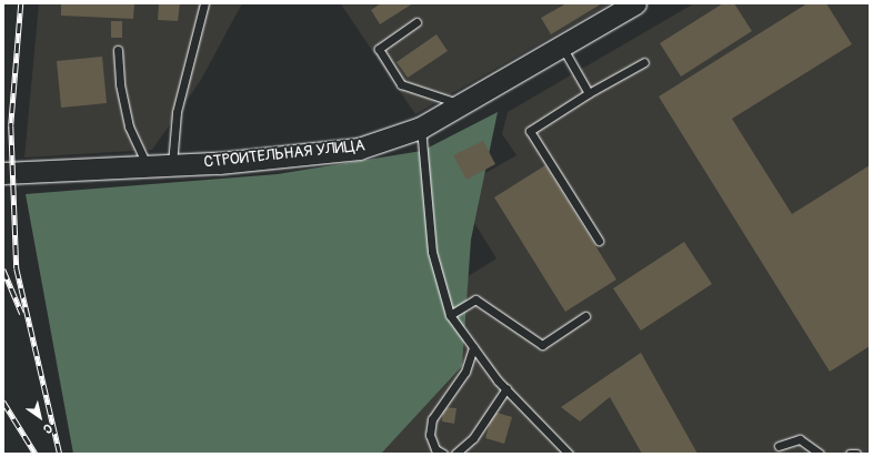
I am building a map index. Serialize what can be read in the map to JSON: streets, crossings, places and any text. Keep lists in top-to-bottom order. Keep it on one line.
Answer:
{"streets":{"street":["СТРОИТЕЛЬНАЯ УЛИЦА"]},"north":"bottom right"}
